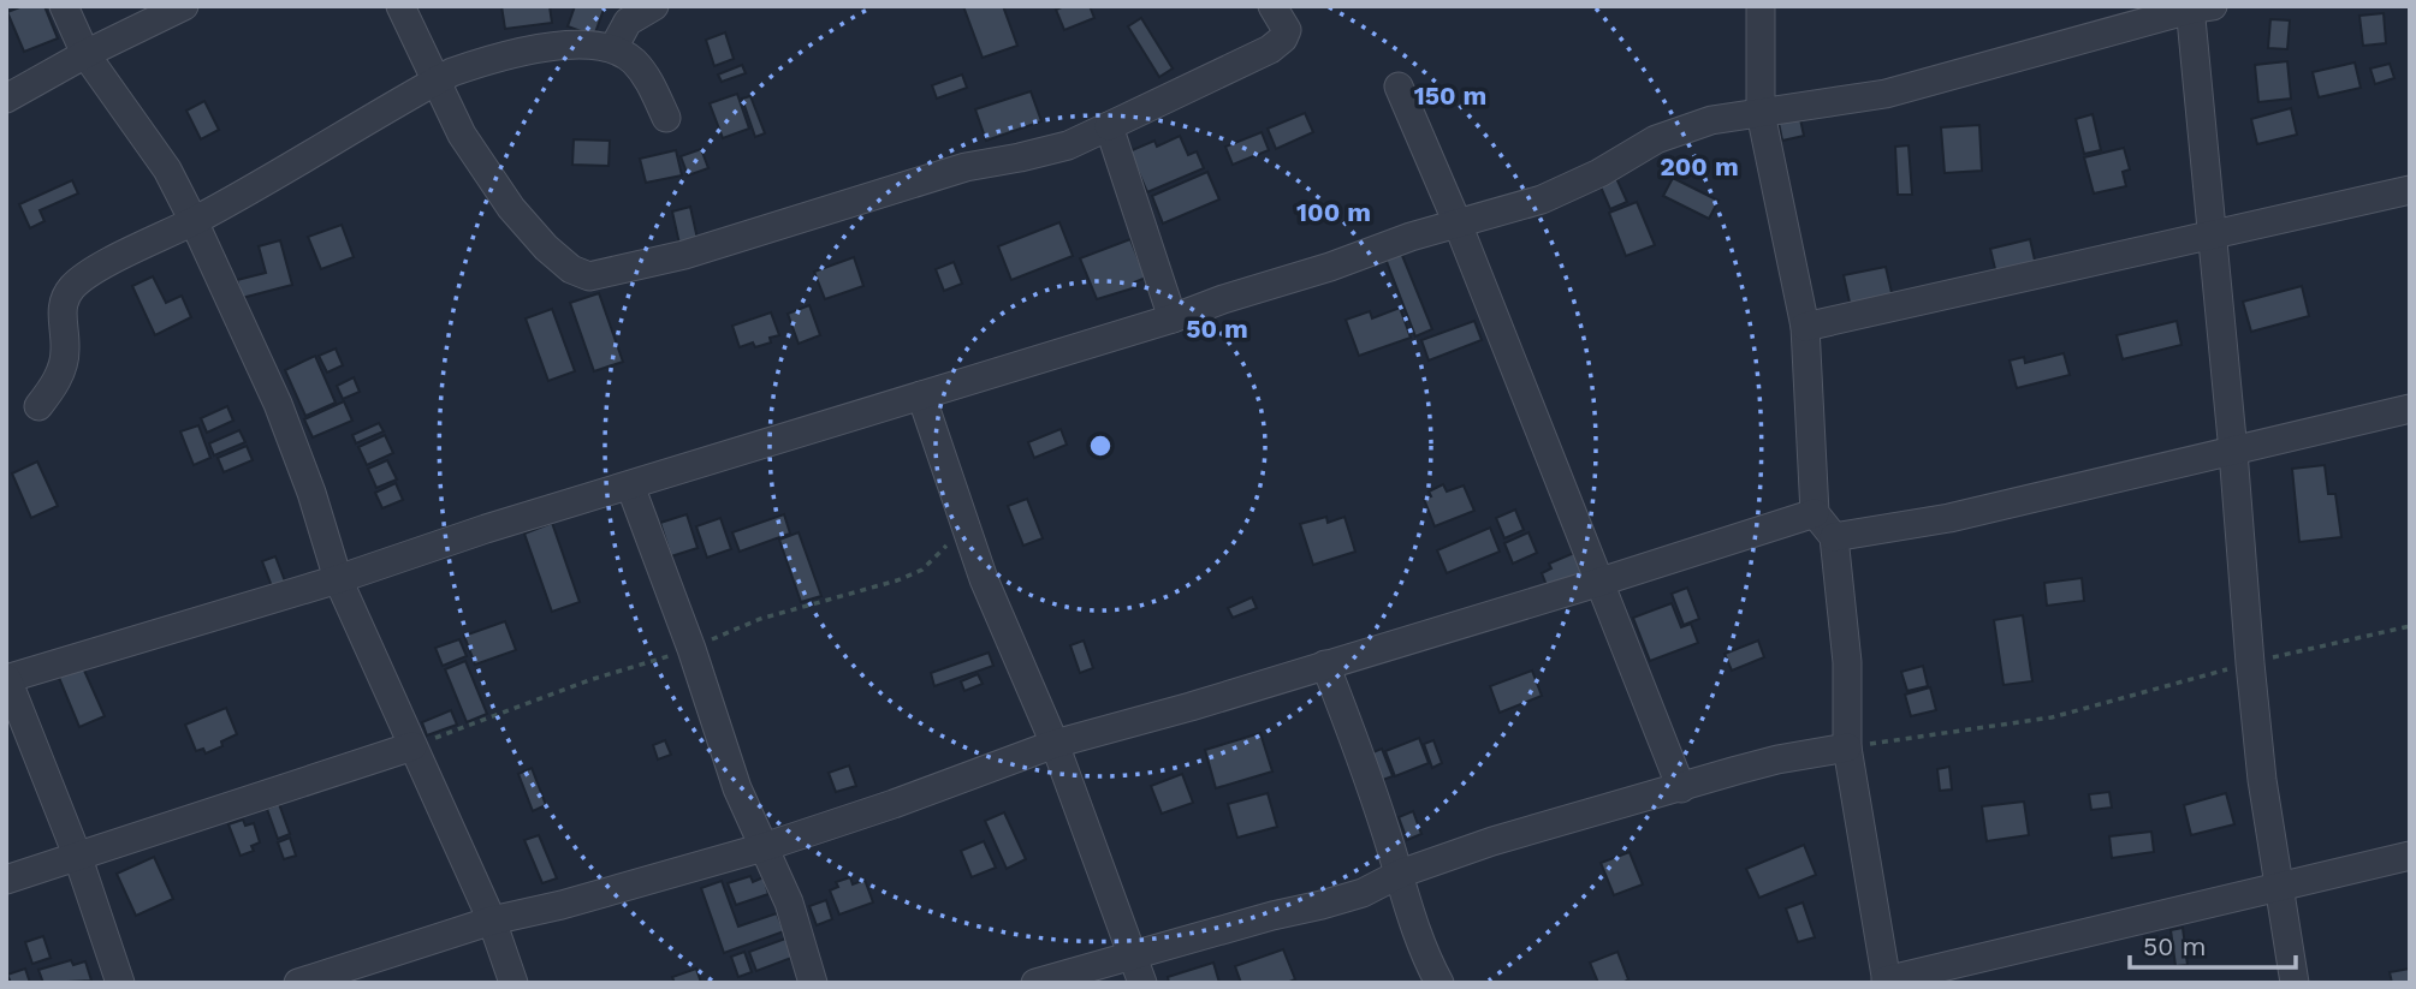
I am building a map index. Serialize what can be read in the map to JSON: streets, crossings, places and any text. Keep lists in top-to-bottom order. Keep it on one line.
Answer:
{"scale_bar":"50 m","rings":["150 m","200 m","100 m","50 m"]}
